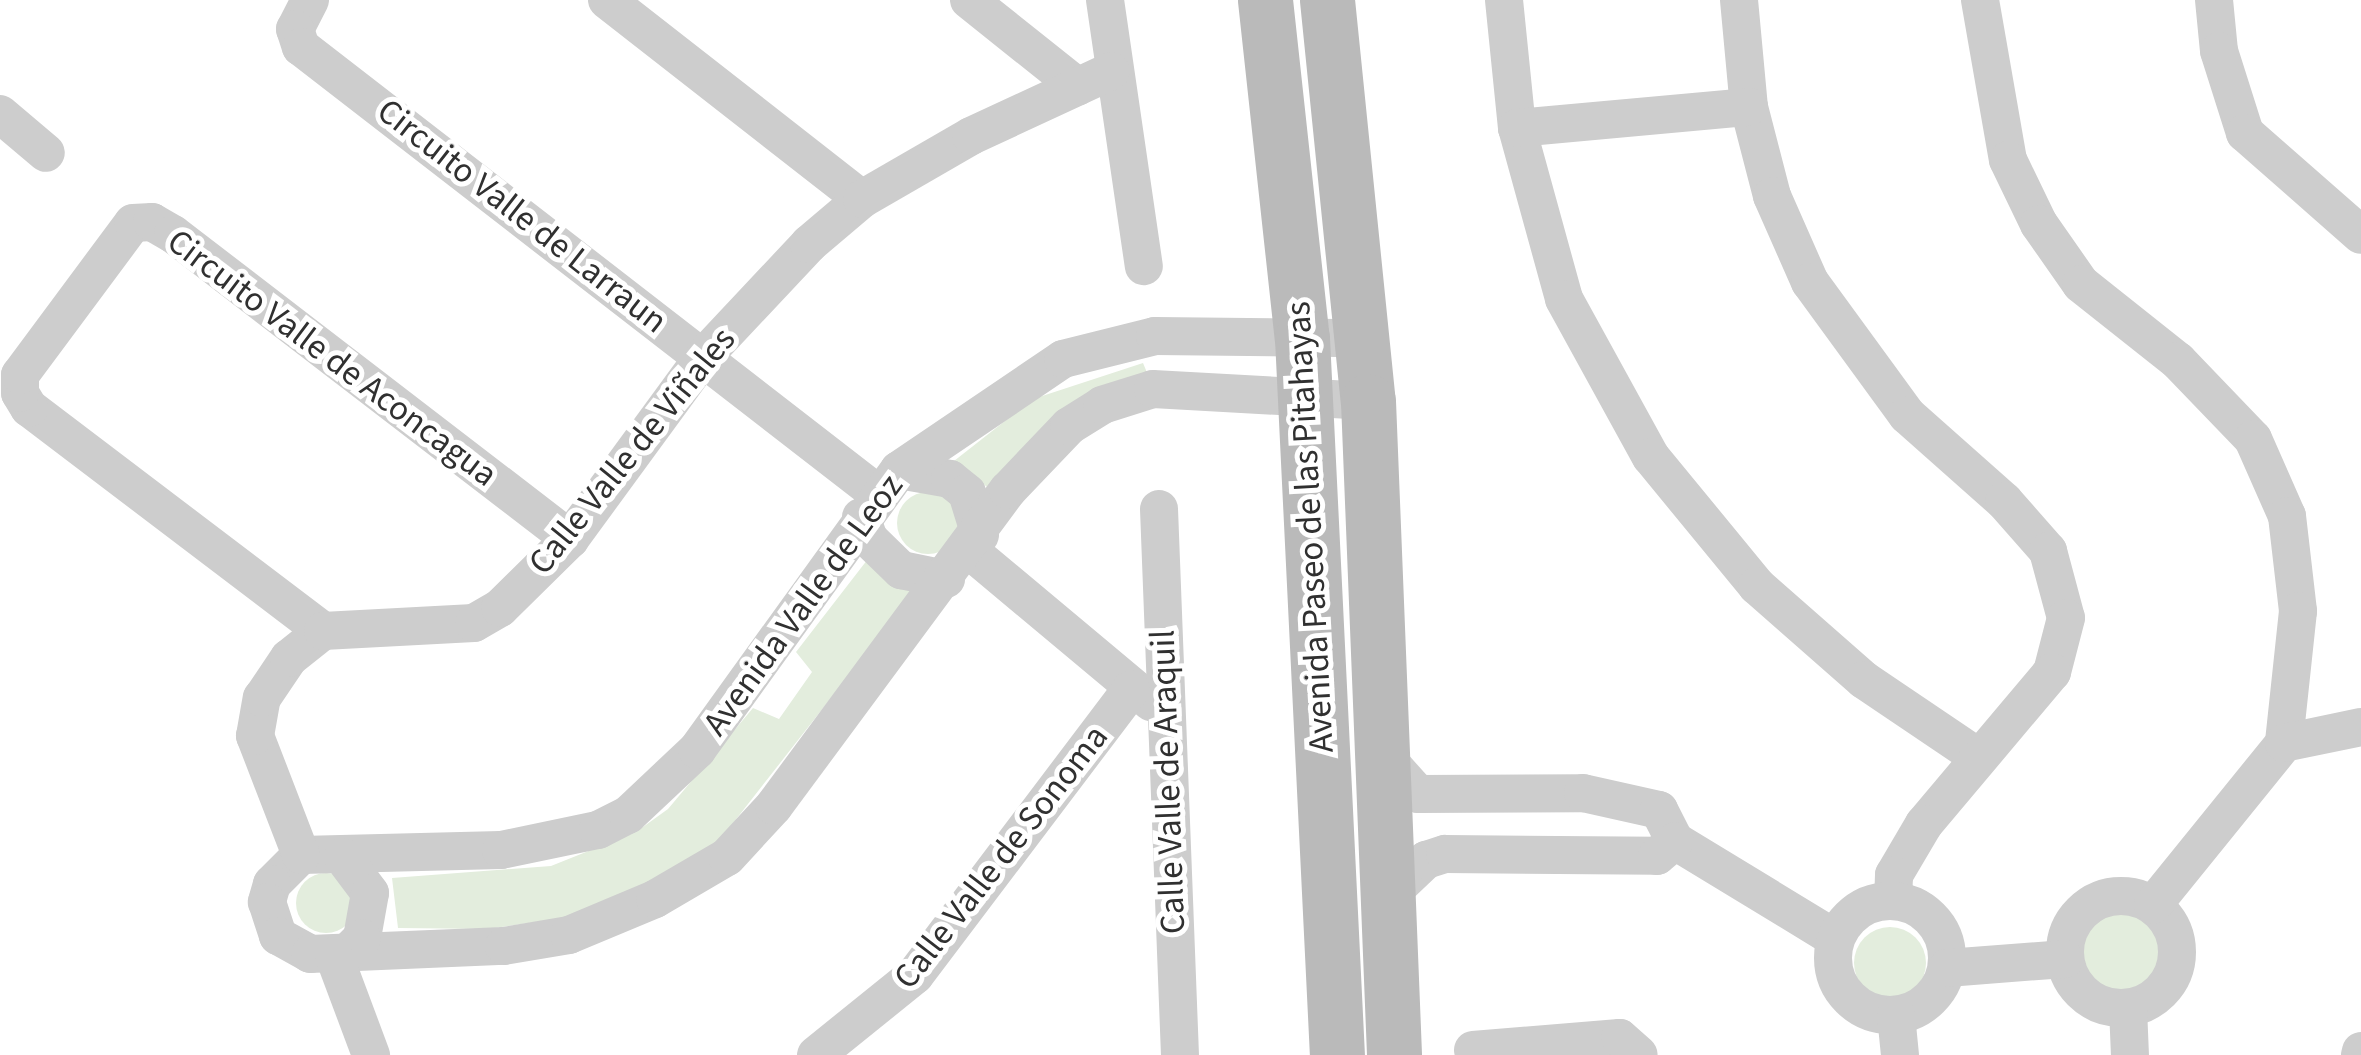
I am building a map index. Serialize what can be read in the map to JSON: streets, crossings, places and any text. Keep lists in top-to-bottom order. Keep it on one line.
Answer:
{"streets":{"street":["Circuito Valle de Larraun","Circuito Valle de Aconcagua","Calle Valle de Viñales","Avenida Paseo de las Pitahayas","Avenida Valle de Leoz","Calle Valle de Araquil","Calle Valle de Sonoma"]},"crossings":[["Circuito Valle de Larraun","Calle Valle de Viñales"],["Circuito Valle de Larraun","Avenida Valle de Leoz"],["Circuito Valle de Larraun","Calle Valle de Araquil"],["Circuito Valle de Larraun","Calle Valle de Sonoma"],["Circuito Valle de Aconcagua","Calle Valle de Viñales"],["Avenida Paseo de las Pitahayas","Avenida Valle de Leoz"]]}
